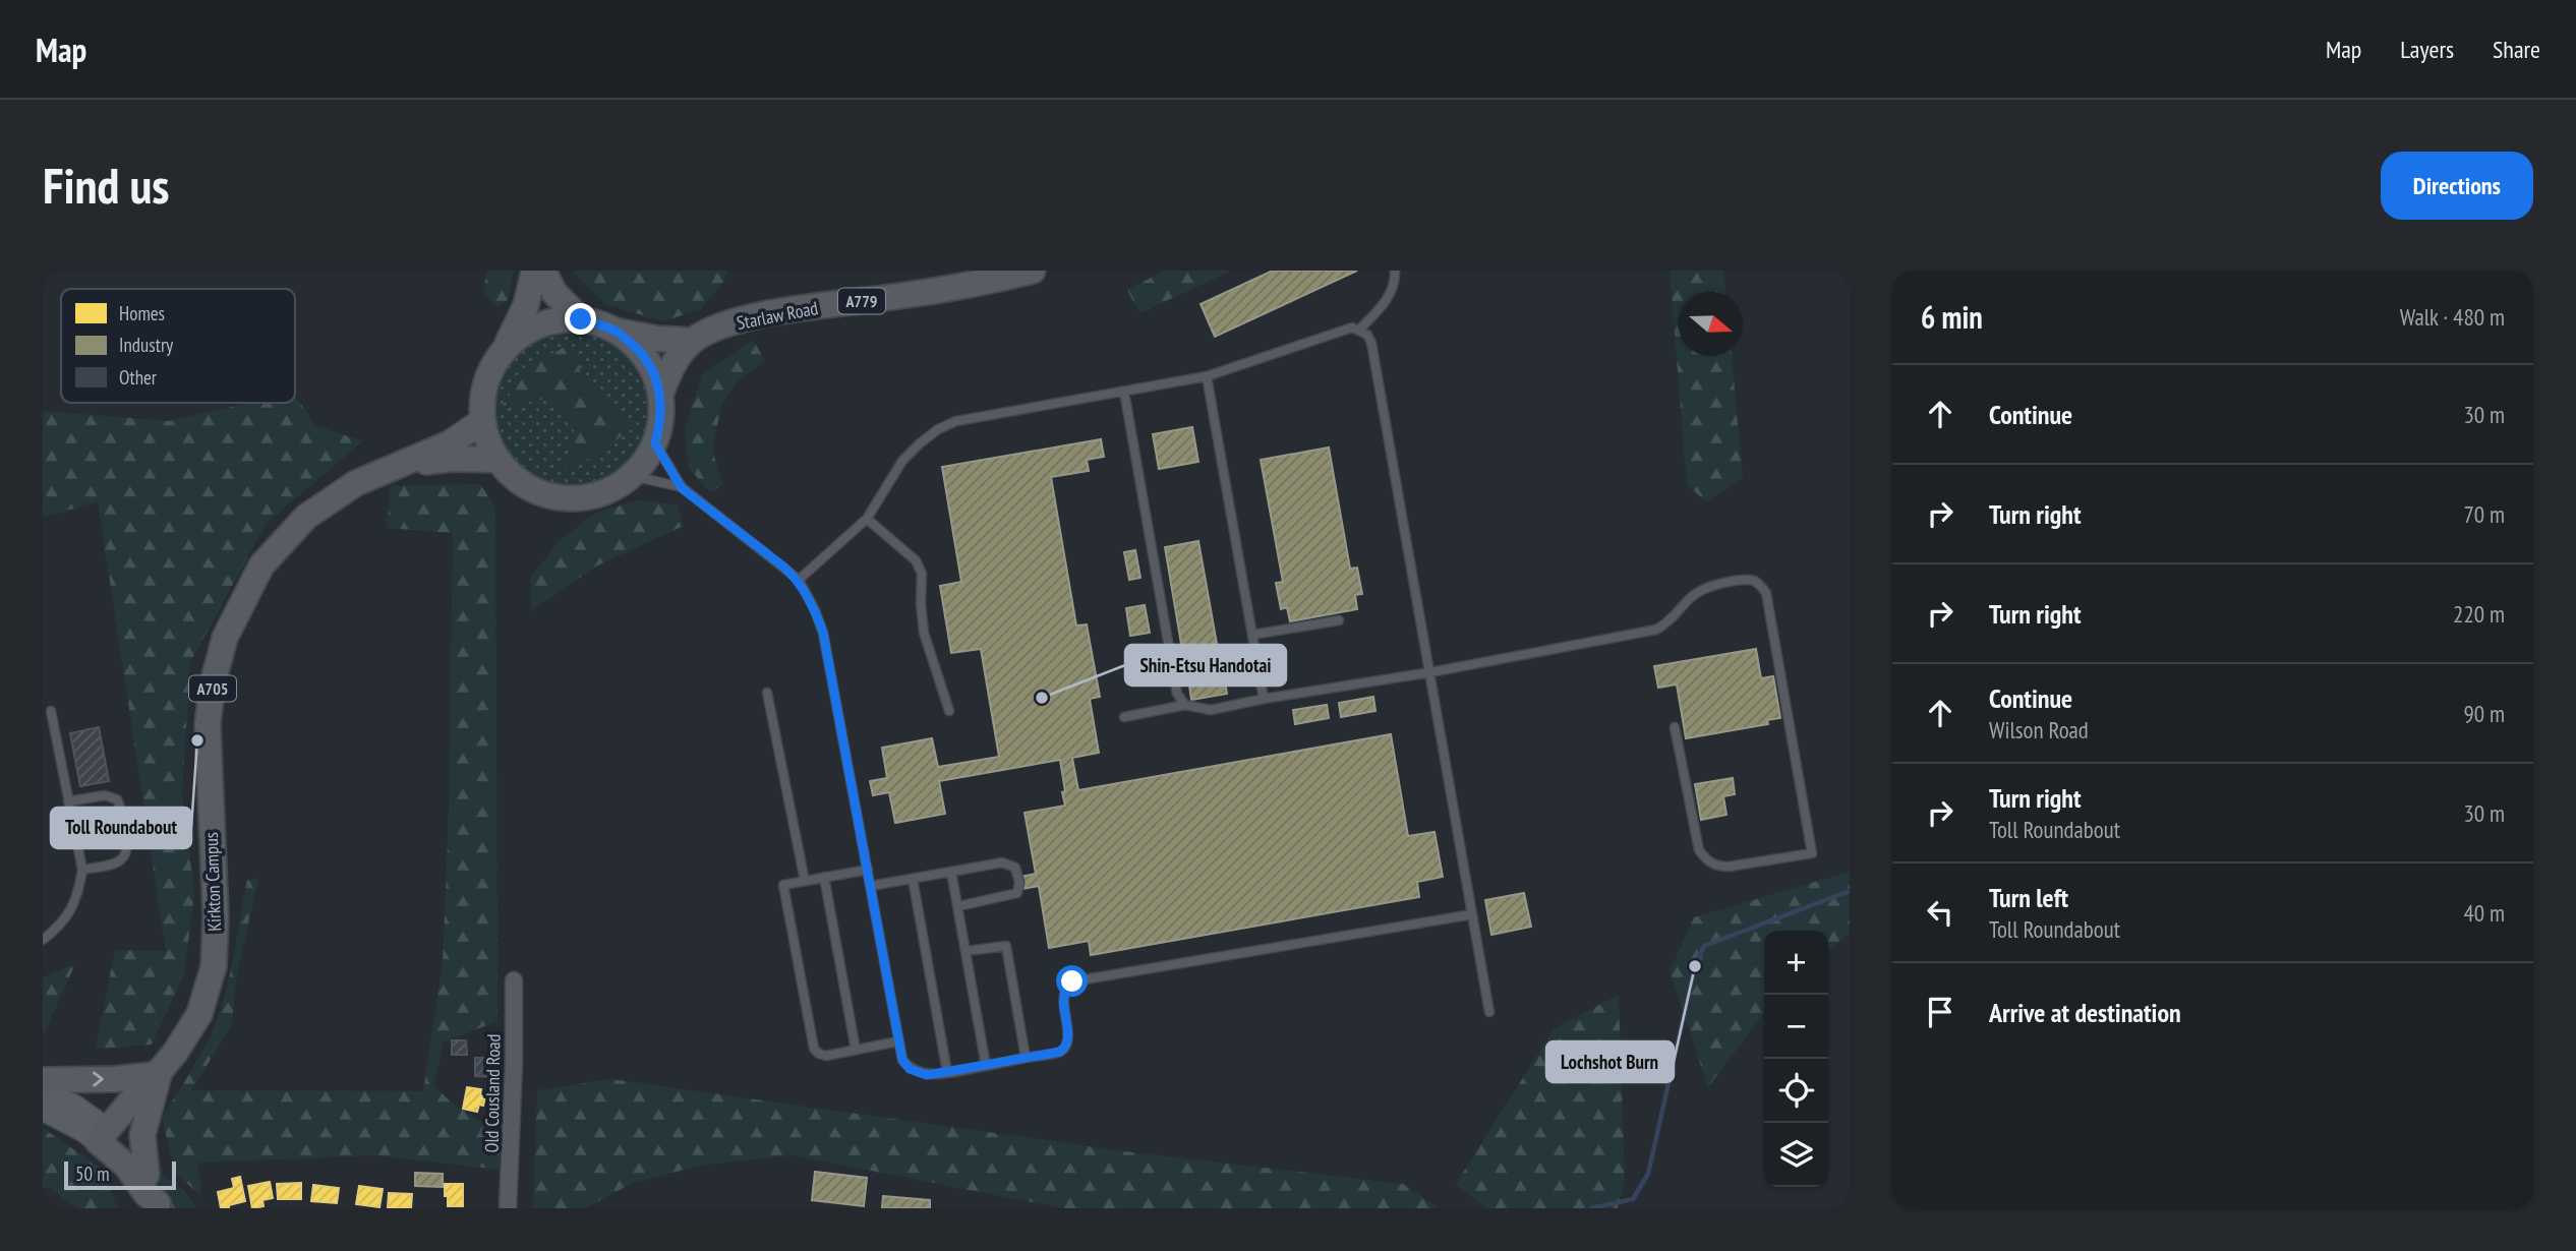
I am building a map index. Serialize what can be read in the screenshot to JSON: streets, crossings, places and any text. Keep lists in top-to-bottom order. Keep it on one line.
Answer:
{"streets":{"main road":["A779","Starlaw Road","A705","Kirkton Campus"],"street":["Old Cousland Road"]},"crossings":[["A779","Starlaw Road"],["A779","A705"],["A705","Kirkton Campus"]],"places":["Shin-Etsu Handotai","Toll Roundabout","Lochshot Burn"],"legend":["Homes","Industry","Other"],"scale_bar":"50 m","north":"right","page":{"header":"Map","nav":["Map","Layers","Share"],"buttons":"Directions","title":"Find us","heading":["6 min","Walk · 480 m"],"list":[["Continue","30 m"],["Turn right","70 m"],["Turn right","220 m"],["Continue","Wilson Road","90 m"],["Turn right","Toll Roundabout","30 m"],["Turn left","Toll Roundabout","40 m"],"Arrive at destination"],"map_buttons":["+","−"],"scale":"50 m"}}
